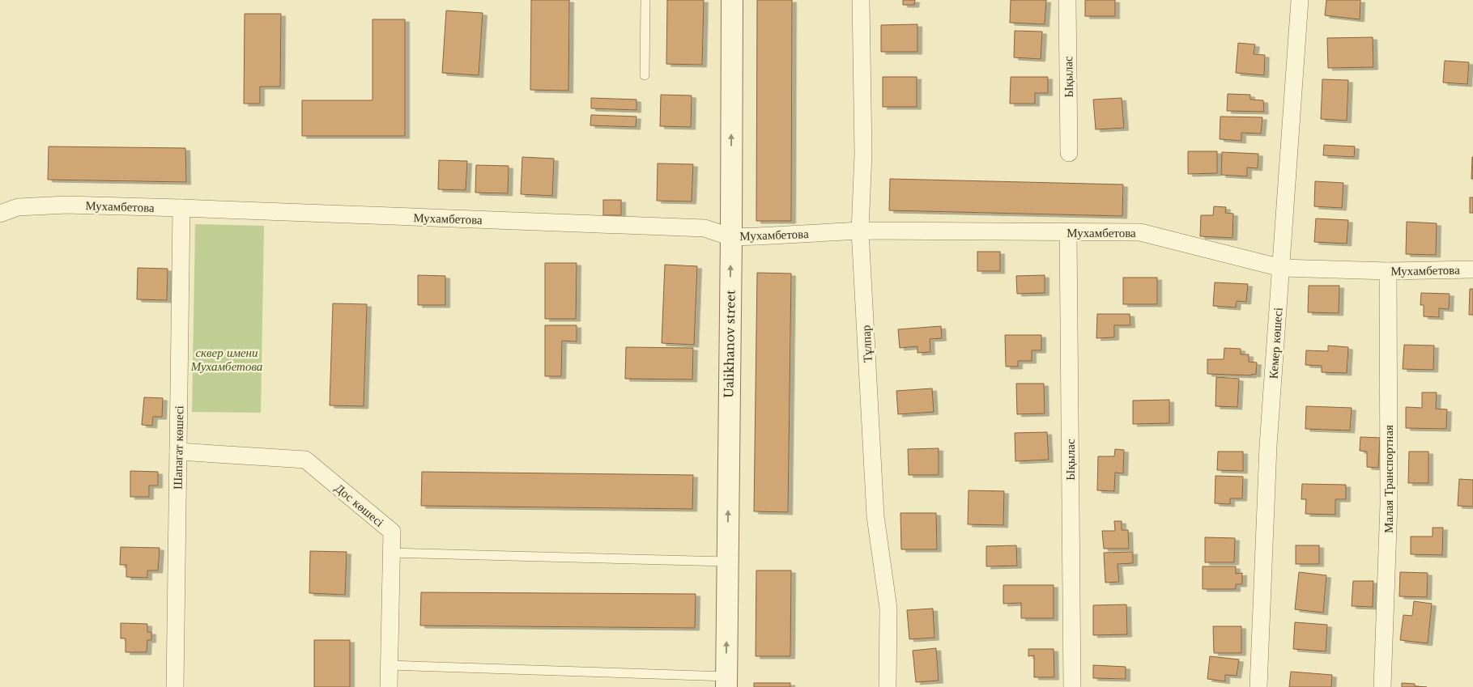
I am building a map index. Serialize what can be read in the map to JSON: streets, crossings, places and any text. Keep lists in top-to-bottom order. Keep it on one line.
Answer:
{"streets":{"street":["Ықылас","Мухамбетова","Кемер көшесі","Ualikhanov street","Тұлпар","Шапагат көшесі","Малая Транспортная","Дос көшесі"]},"crossings":[["Ықылас","Мухамбетова"],["Мухамбетова","Кемер көшесі"],["Мухамбетова","Ualikhanov street"],["Мухамбетова","Тұлпар"],["Мухамбетова","Шапагат көшесі"],["Мухамбетова","Малая Транспортная"],["Шапагат көшесі","Дос көшесі"]],"one_way":["Ualikhanov street"],"parks":["сквер имени Мухамбетова"]}
